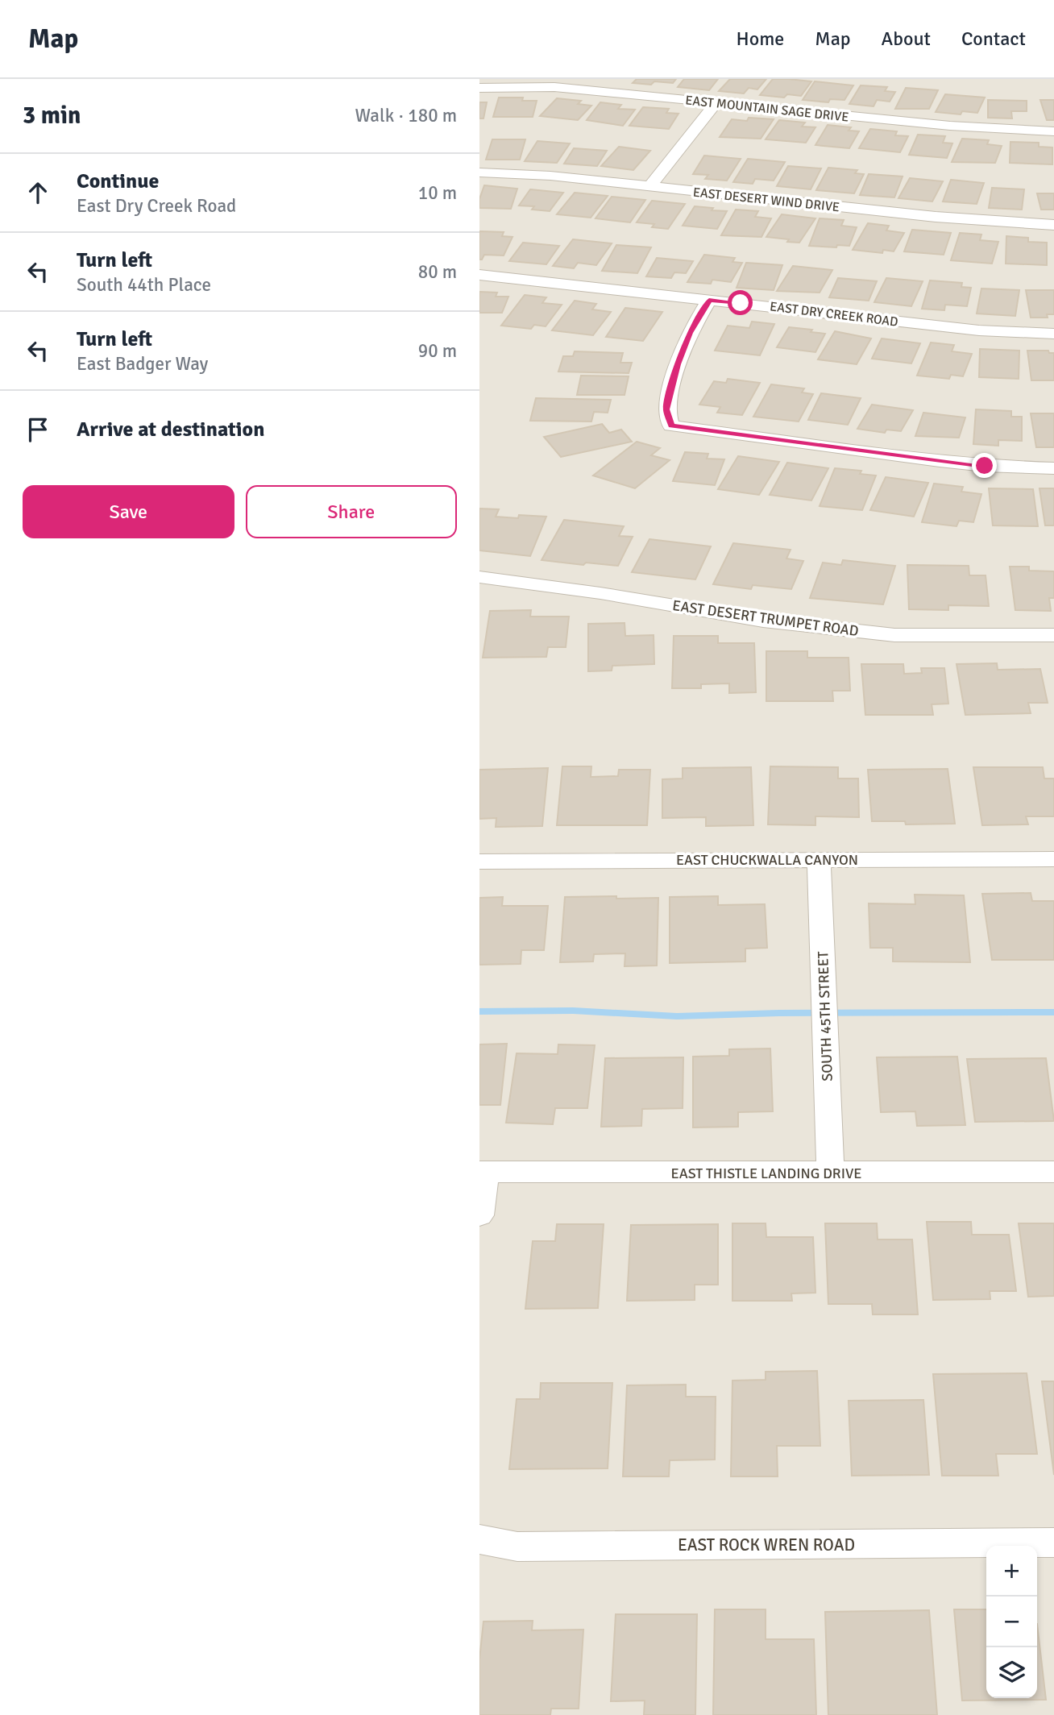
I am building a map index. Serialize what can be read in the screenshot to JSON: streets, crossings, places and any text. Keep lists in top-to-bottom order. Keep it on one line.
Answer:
{"streets":{"street":["EAST MOUNTAIN SAGE DRIVE","EAST DESERT WIND DRIVE","EAST DRY CREEK ROAD","EAST DESERT TRUMPET ROAD","EAST CHUCKWALLA CANYON","SOUTH 45TH STREET","EAST THISTLE LANDING DRIVE","EAST ROCK WREN ROAD"]},"crossings":[["EAST CHUCKWALLA CANYON","SOUTH 45TH STREET"],["SOUTH 45TH STREET","EAST THISTLE LANDING DRIVE"]],"page":{"header":"Map","nav":["Home","Map","About","Contact"],"heading":["3 min","Walk · 180 m"],"list":[["Continue","East Dry Creek Road","10 m"],["Turn left","South 44th Place","80 m"],["Turn left","East Badger Way","90 m"],"Arrive at destination"],"buttons":["Save","Share"],"map_buttons":["+","−"]}}
